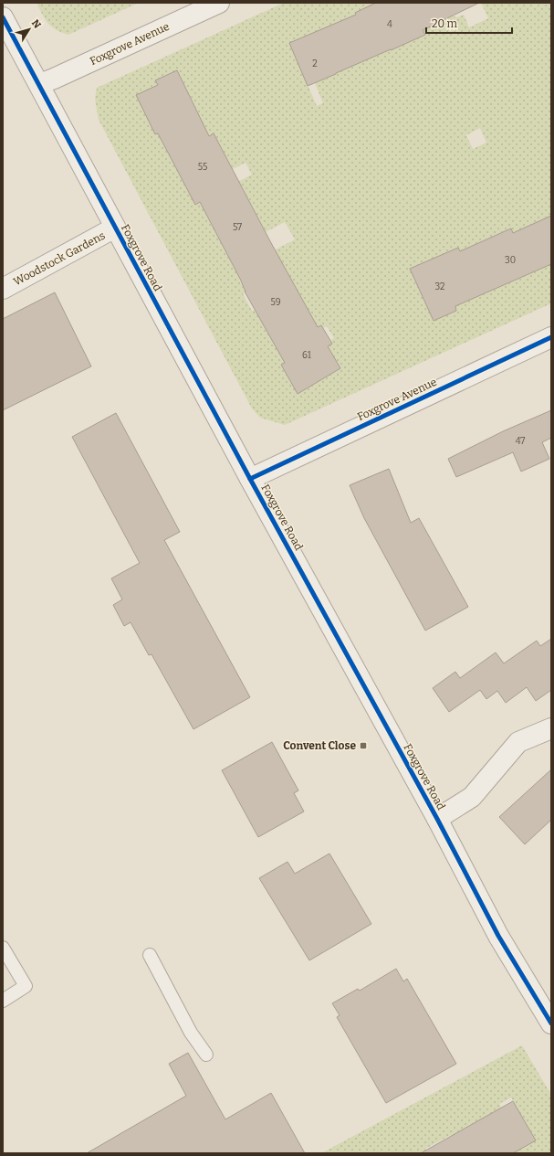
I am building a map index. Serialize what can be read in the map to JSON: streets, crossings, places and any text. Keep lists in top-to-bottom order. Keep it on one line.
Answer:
{"streets":{"street":["Foxgrove Avenue","Foxgrove Road","Woodstock Gardens"]},"crossings":[["Foxgrove Avenue","Foxgrove Road"],["Foxgrove Road","Woodstock Gardens"]],"places":{"transit":["Convent Close"]},"house_numbers":["4","2","55","57","30","32","59","61","47"],"scale_bar":"20 m","north":"top right"}
